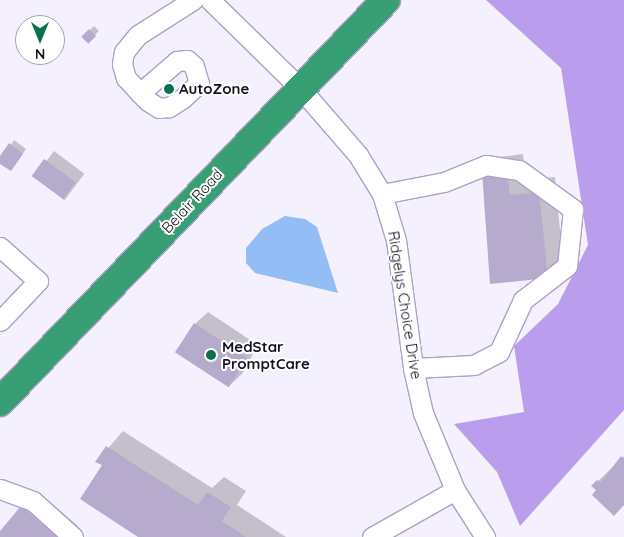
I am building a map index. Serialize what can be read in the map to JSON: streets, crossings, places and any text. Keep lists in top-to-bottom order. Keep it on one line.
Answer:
{"streets":{"highway":["Belair Road"],"street":["Ridgelys Choice Drive"]},"crossings":[["Belair Road","Ridgelys Choice Drive"]],"places":["AutoZone","MedStar PromptCare"],"north":"bottom"}
